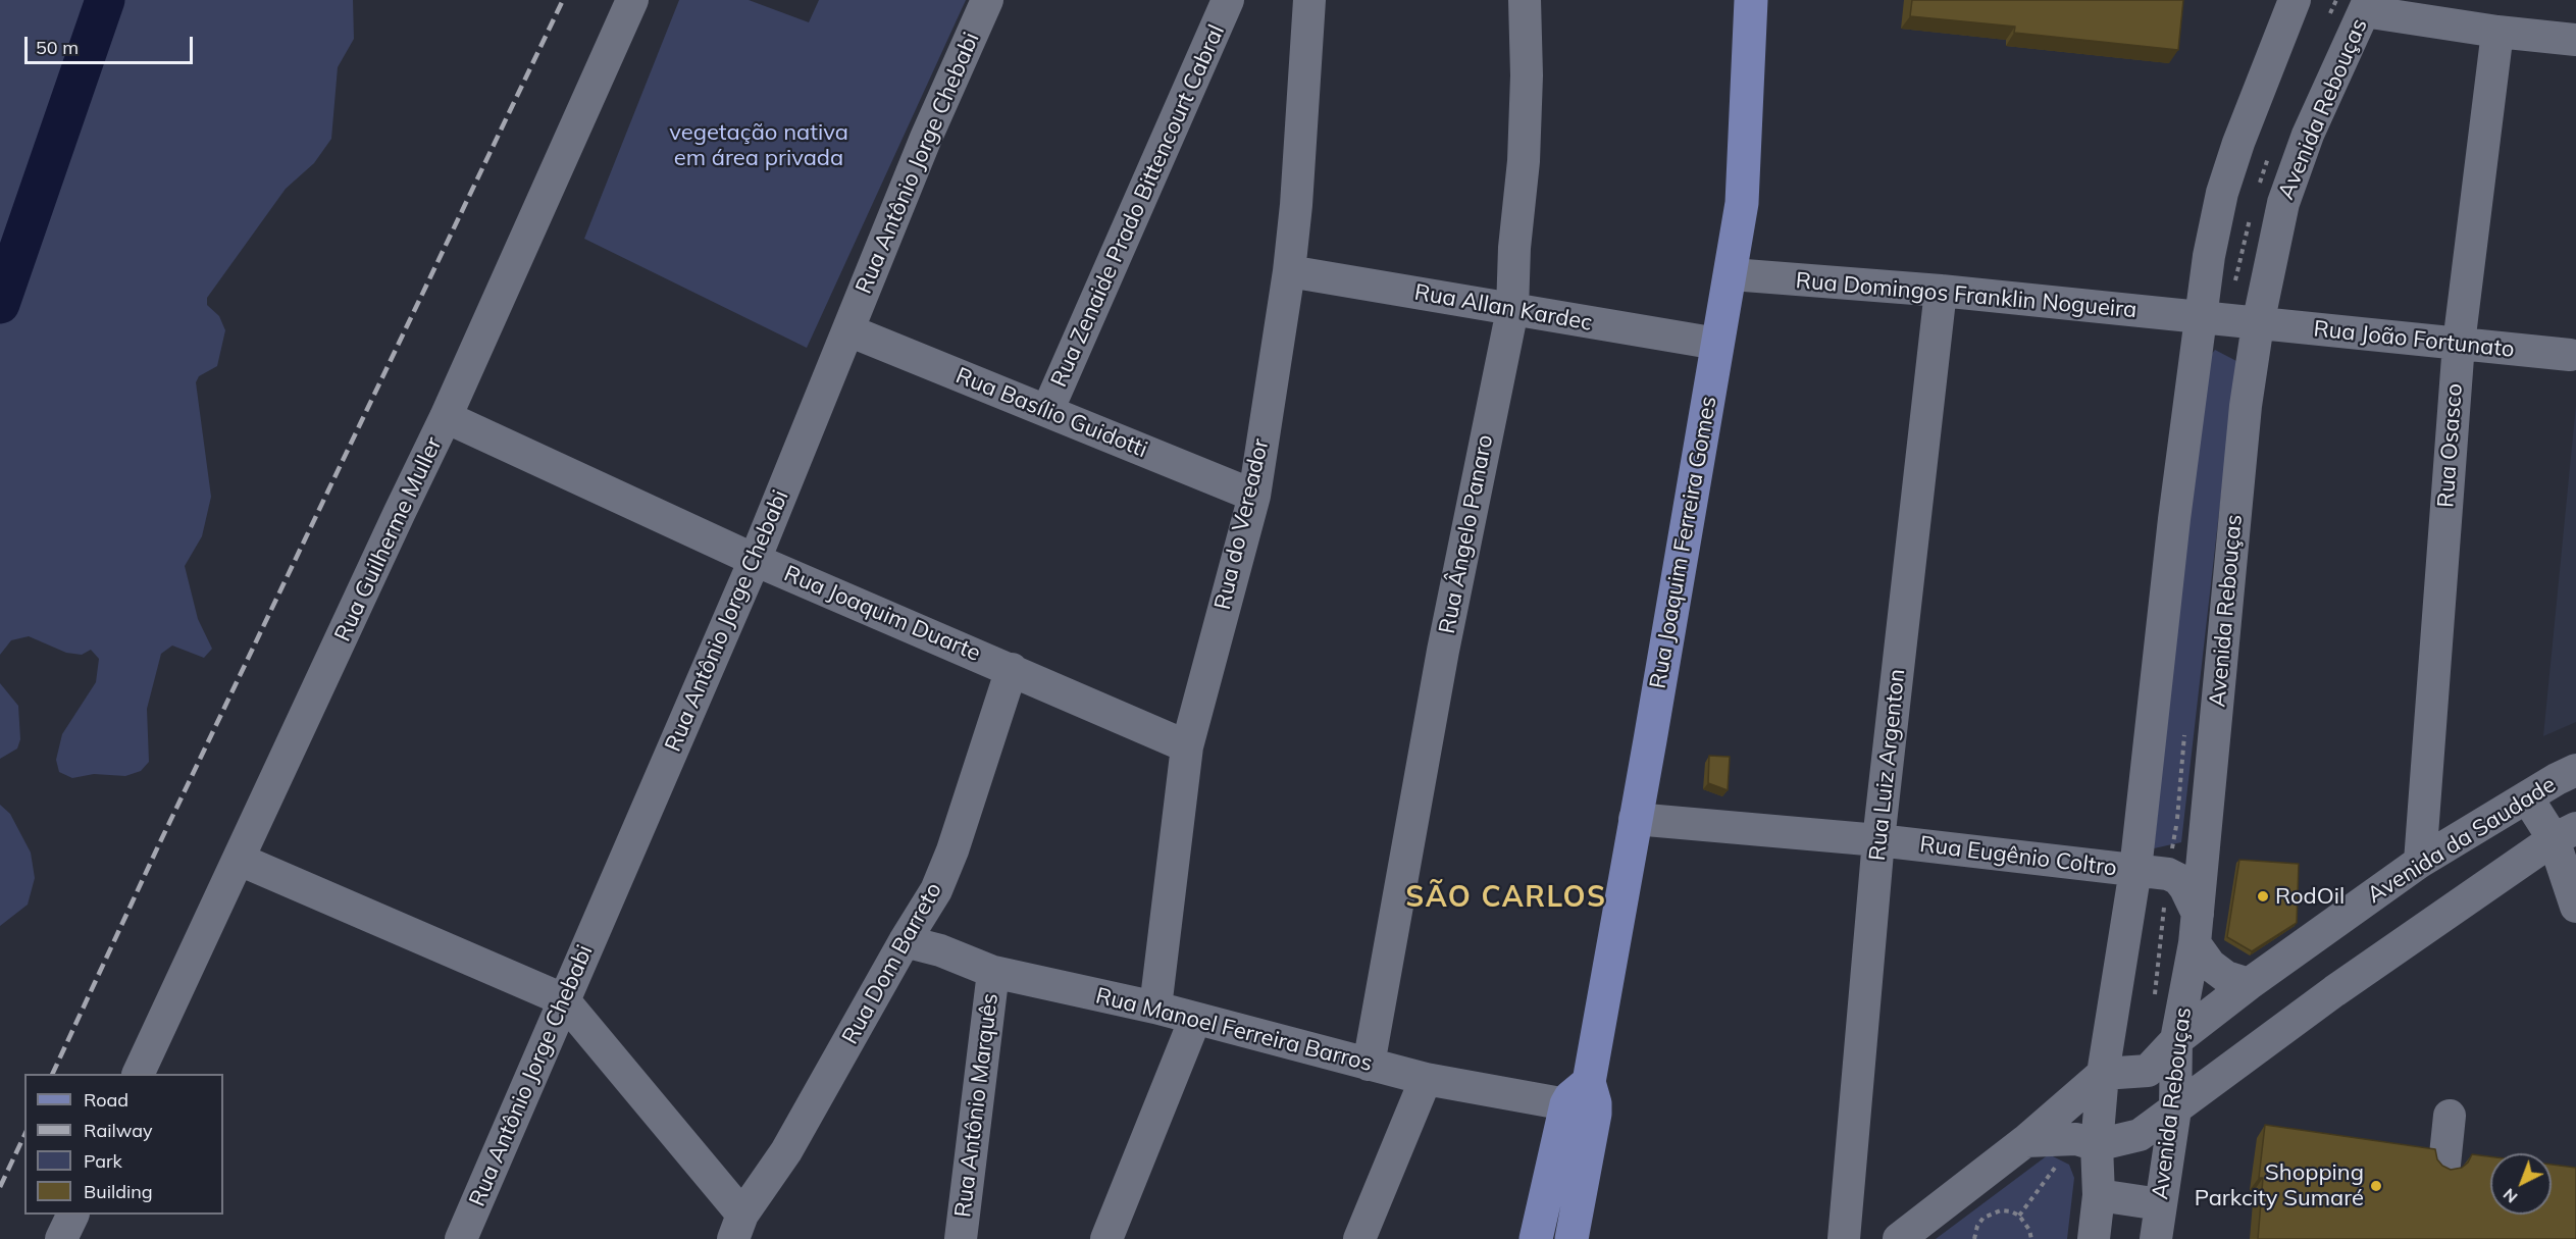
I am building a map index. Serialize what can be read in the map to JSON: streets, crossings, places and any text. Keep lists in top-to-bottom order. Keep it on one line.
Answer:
{"streets":{"main road":["Rua Joaquim Ferreira Gomes"],"street":["Avenida Rebouças","Rua Antônio Jorge Chebabi","Rua Zenaide Prado Bittencourt Cabral","Rua Domingos Franklin Nogueira","Rua Allan Kardec","Rua João Fortunato","Rua Basílio Guidotti","Rua Osasco","Rua do Vereador","Rua Ângelo Panaro","Rua Guilherme Muller","Rua Joaquim Duarte","Rua Luiz Argenton","Avenida da Saudade","Rua Eugênio Coltro","Rua Dom Barreto","Rua Manoel Ferreira Barros","Rua Antônio Marquês"]},"crossings":[["Avenida Rebouças","Rua Domingos Franklin Nogueira"],["Avenida Rebouças","Rua João Fortunato"],["Avenida Rebouças","Avenida da Saudade"],["Avenida Rebouças","Rua Eugênio Coltro"],["Rua Antônio Jorge Chebabi","Rua Basílio Guidotti"],["Rua Antônio Jorge Chebabi","Rua Joaquim Duarte"],["Rua Zenaide Prado Bittencourt Cabral","Rua Basílio Guidotti"],["Rua Domingos Franklin Nogueira","Rua João Fortunato"],["Rua Domingos Franklin Nogueira","Rua Joaquim Ferreira Gomes"],["Rua Domingos Franklin Nogueira","Rua Luiz Argenton"],["Rua Allan Kardec","Rua do Vereador"],["Rua Allan Kardec","Rua Ângelo Panaro"],["Rua Allan Kardec","Rua Joaquim Ferreira Gomes"],["Rua João Fortunato","Rua Osasco"],["Rua Basílio Guidotti","Rua do Vereador"],["Rua Osasco","Avenida da Saudade"],["Rua do Vereador","Rua Joaquim Duarte"],["Rua do Vereador","Rua Manoel Ferreira Barros"],["Rua Ângelo Panaro","Rua Manoel Ferreira Barros"],["Rua Guilherme Muller","Rua Joaquim Duarte"],["Rua Joaquim Ferreira Gomes","Rua Eugênio Coltro"],["Rua Joaquim Ferreira Gomes","Rua Manoel Ferreira Barros"],["Rua Joaquim Duarte","Rua Dom Barreto"],["Rua Luiz Argenton","Rua Eugênio Coltro"],["Avenida da Saudade","Rua Eugênio Coltro"],["Rua Dom Barreto","Rua Manoel Ferreira Barros"],["Rua Manoel Ferreira Barros","Rua Antônio Marquês"]],"districts":["SÃO CARLOS"],"parks":["vegetação nativa em área privada"],"places":["RodOil","Shopping Parkcity Sumaré"],"legend":["Road","Railway","Park","Building"],"scale_bar":"50 m","north":"bottom left"}
